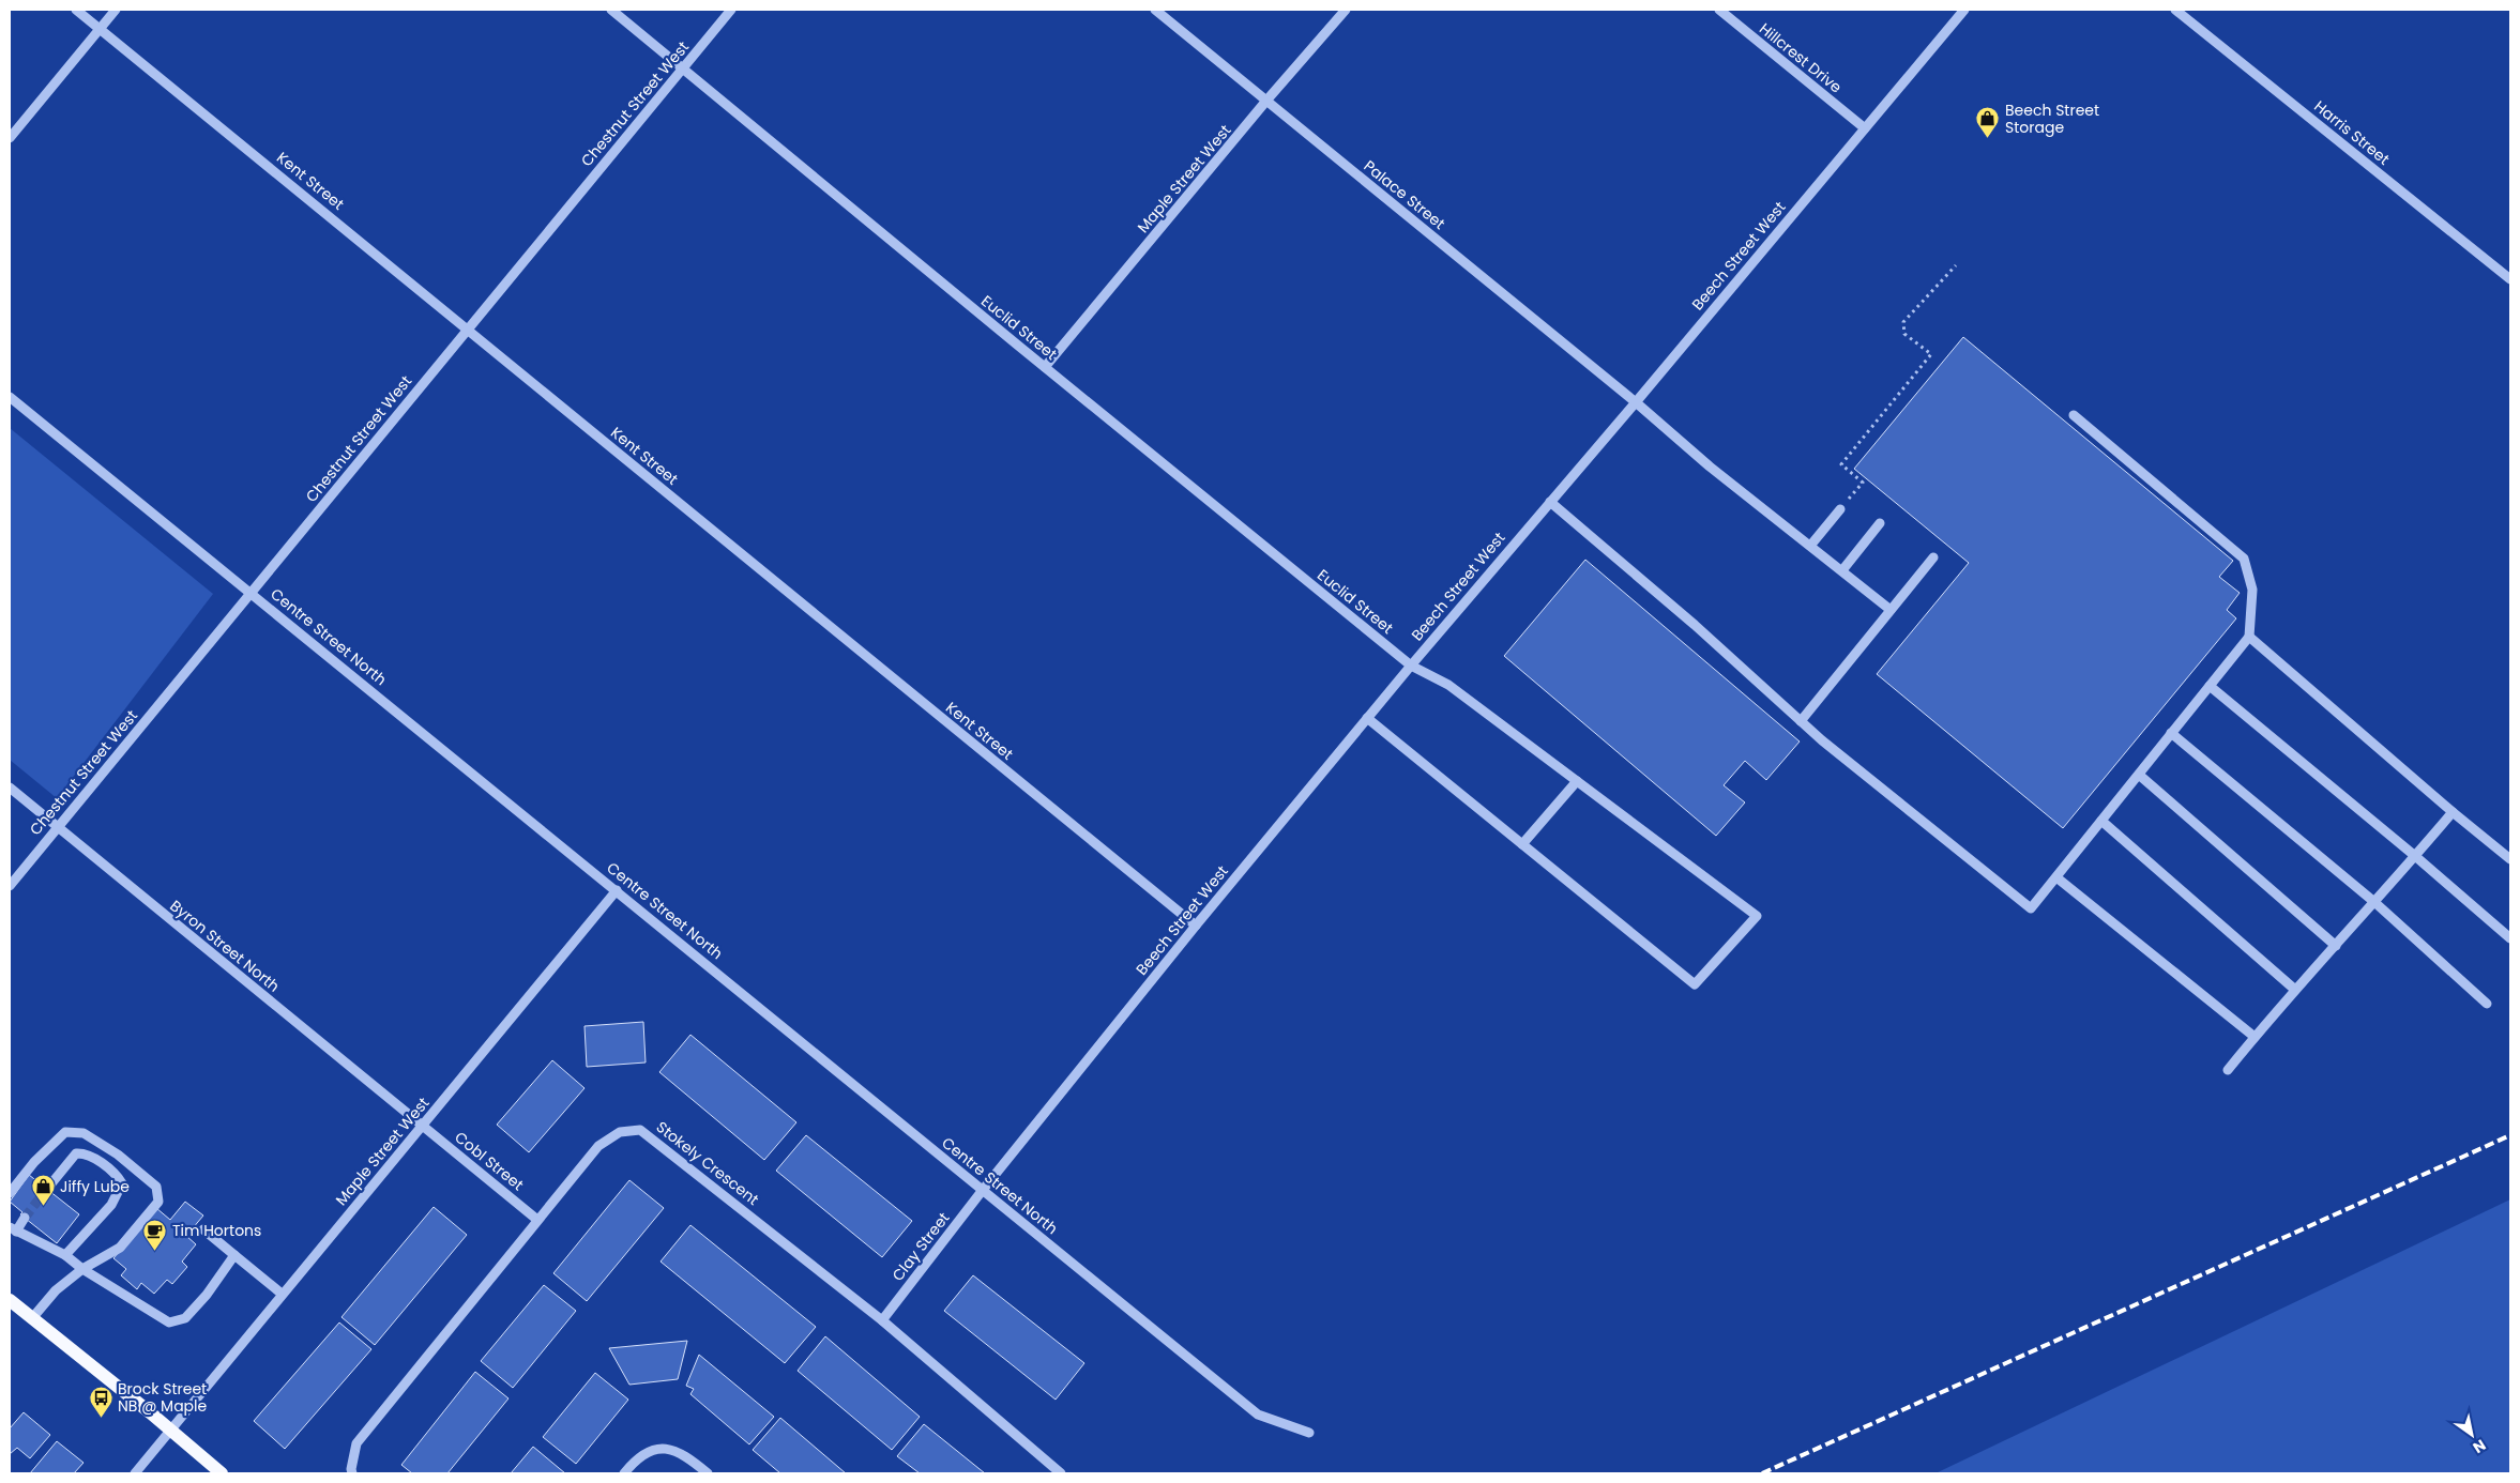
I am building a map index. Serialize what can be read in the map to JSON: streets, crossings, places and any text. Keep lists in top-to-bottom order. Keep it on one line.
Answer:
{"streets":{"street":["Hillcrest Drive","Chestnut Street West","Harris Street","Maple Street West","Kent Street","Palace Street","Beech Street West","Euclid Street","Centre Street North","Byron Street North","Cobl Street","Stokely Crescent","Clay Street"]},"crossings":[["Hillcrest Drive","Beech Street West"],["Chestnut Street West","Kent Street"],["Chestnut Street West","Euclid Street"],["Chestnut Street West","Centre Street North"],["Chestnut Street West","Byron Street North"],["Maple Street West","Palace Street"],["Maple Street West","Euclid Street"],["Maple Street West","Centre Street North"],["Maple Street West","Byron Street North"],["Maple Street West","Cobl Street"],["Kent Street","Beech Street West"],["Palace Street","Beech Street West"],["Beech Street West","Euclid Street"],["Beech Street West","Centre Street North"],["Beech Street West","Clay Street"],["Centre Street North","Clay Street"],["Byron Street North","Cobl Street"],["Cobl Street","Stokely Crescent"],["Stokely Crescent","Clay Street"]],"places":{"shop":["Beech Street Storage","Jiffy Lube"],"cafe":["Tim Hortons"],"bus stop":["Brock Street NB @ Maple"]},"north":"bottom right"}
